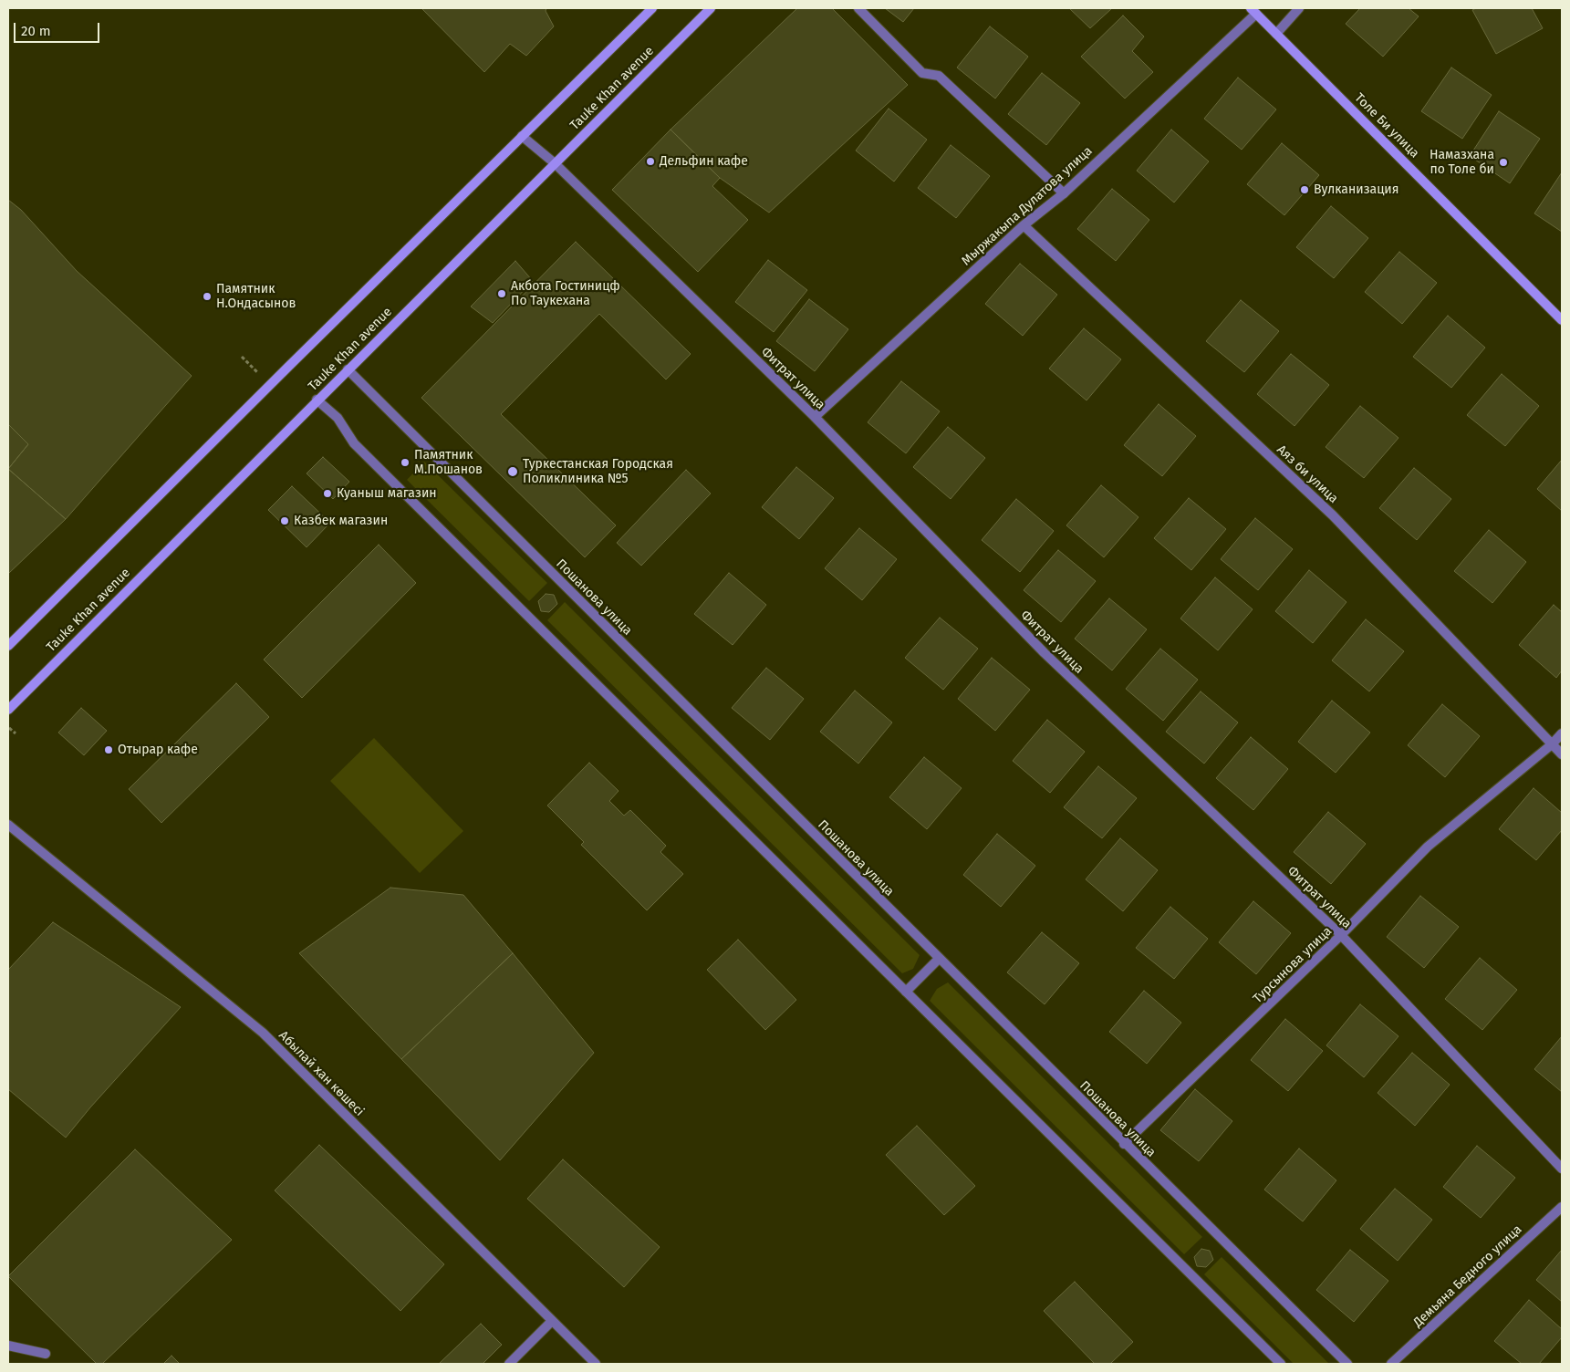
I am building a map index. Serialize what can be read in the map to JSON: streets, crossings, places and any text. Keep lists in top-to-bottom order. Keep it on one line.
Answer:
{"streets":{"street":["Tauke Khan avenue","Толе Би улица","Мыржакыпа Дулатова улица","Фитрат улица","Аяз би улица","Пошанова улица","Турсынова улица","Абылай хан көшесі","Демьяна Бедного улица"]},"crossings":[["Tauke Khan avenue","Фитрат улица"],["Tauke Khan avenue","Пошанова улица"],["Толе Би улица","Мыржакыпа Дулатова улица"],["Мыржакыпа Дулатова улица","Фитрат улица"],["Мыржакыпа Дулатова улица","Аяз би улица"],["Фитрат улица","Турсынова улица"],["Аяз би улица","Турсынова улица"],["Пошанова улица","Турсынова улица"]],"places":["Дельфин кафе","Намазхана по Толе би","Вулканизация","Акбота Гостиницф По Таукехана","Памятник Н.Ондасынов","Памятник М.Пошанов","Туркестанская Городская Поликлиника №5","Куаныш магазин","Казбек магазин","Отырар кафе"],"scale_bar":"20 m"}
